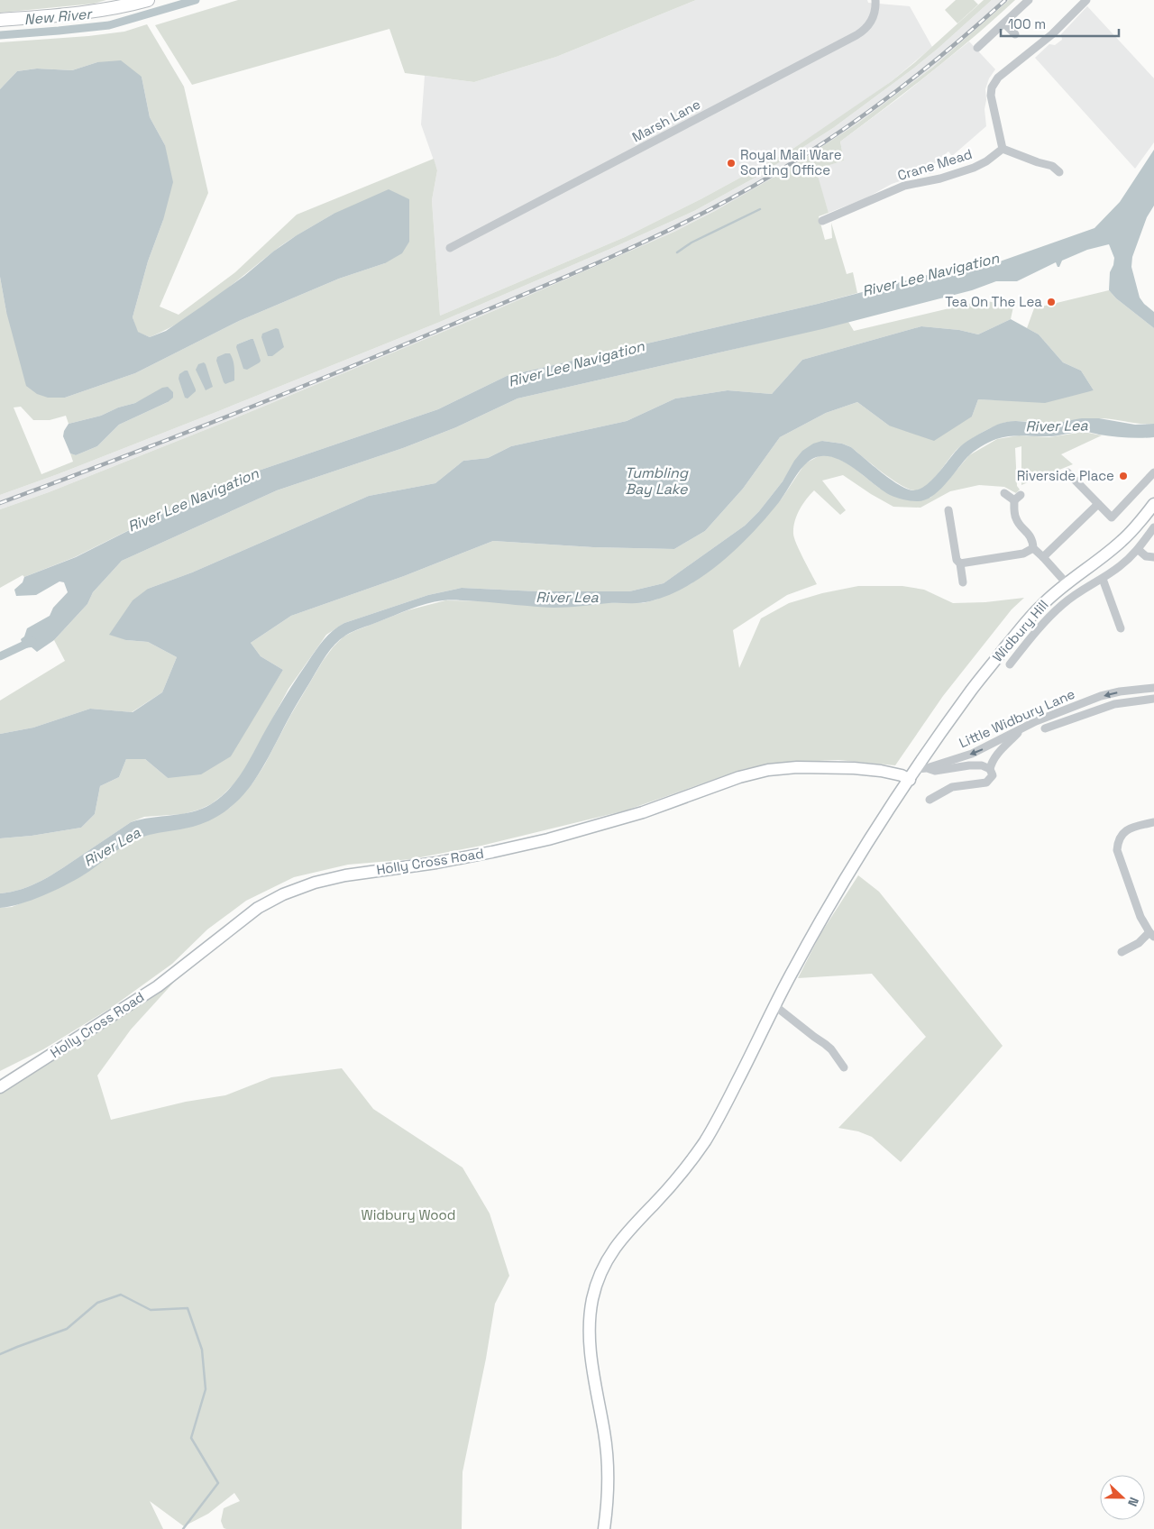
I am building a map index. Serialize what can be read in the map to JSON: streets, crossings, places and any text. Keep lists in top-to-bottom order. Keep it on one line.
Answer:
{"streets":{"main road":["Widbury Hill","Holly Cross Road"],"street":["Marsh Lane","Crane Mead","Little Widbury Lane"]},"crossings":[["Widbury Hill","Little Widbury Lane"],["Widbury Hill","Holly Cross Road"]],"water":["New River","River Lee Navigation","River Lea","Tumbling Bay Lake"],"parks":["Widbury Wood"],"places":["Royal Mail Ware Sorting Office","Tea On The Lea","Riverside Place"],"scale_bar":"100 m","north":"right"}
